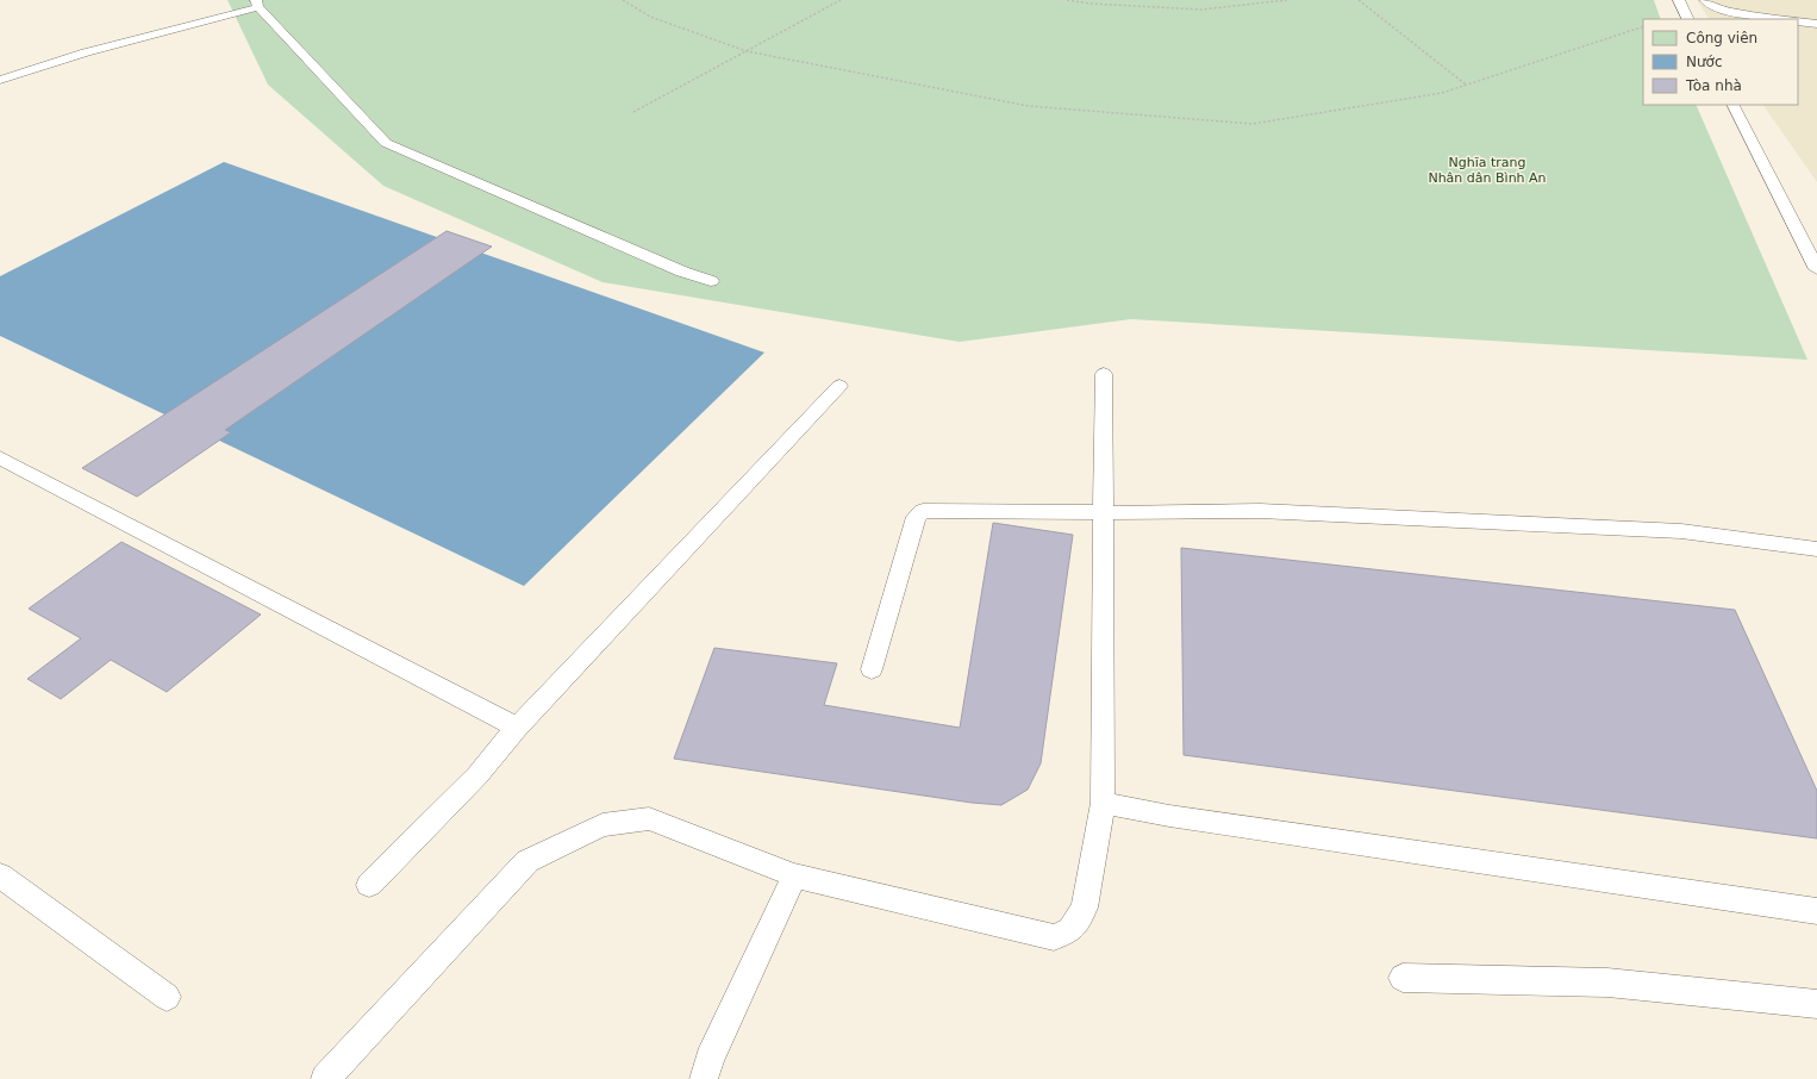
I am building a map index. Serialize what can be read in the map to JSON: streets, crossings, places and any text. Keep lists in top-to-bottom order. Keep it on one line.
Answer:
{"parks":["Nghĩa trang Nhân dân Bình An"],"legend":["Công viên","Nước","Tòa nhà"]}
